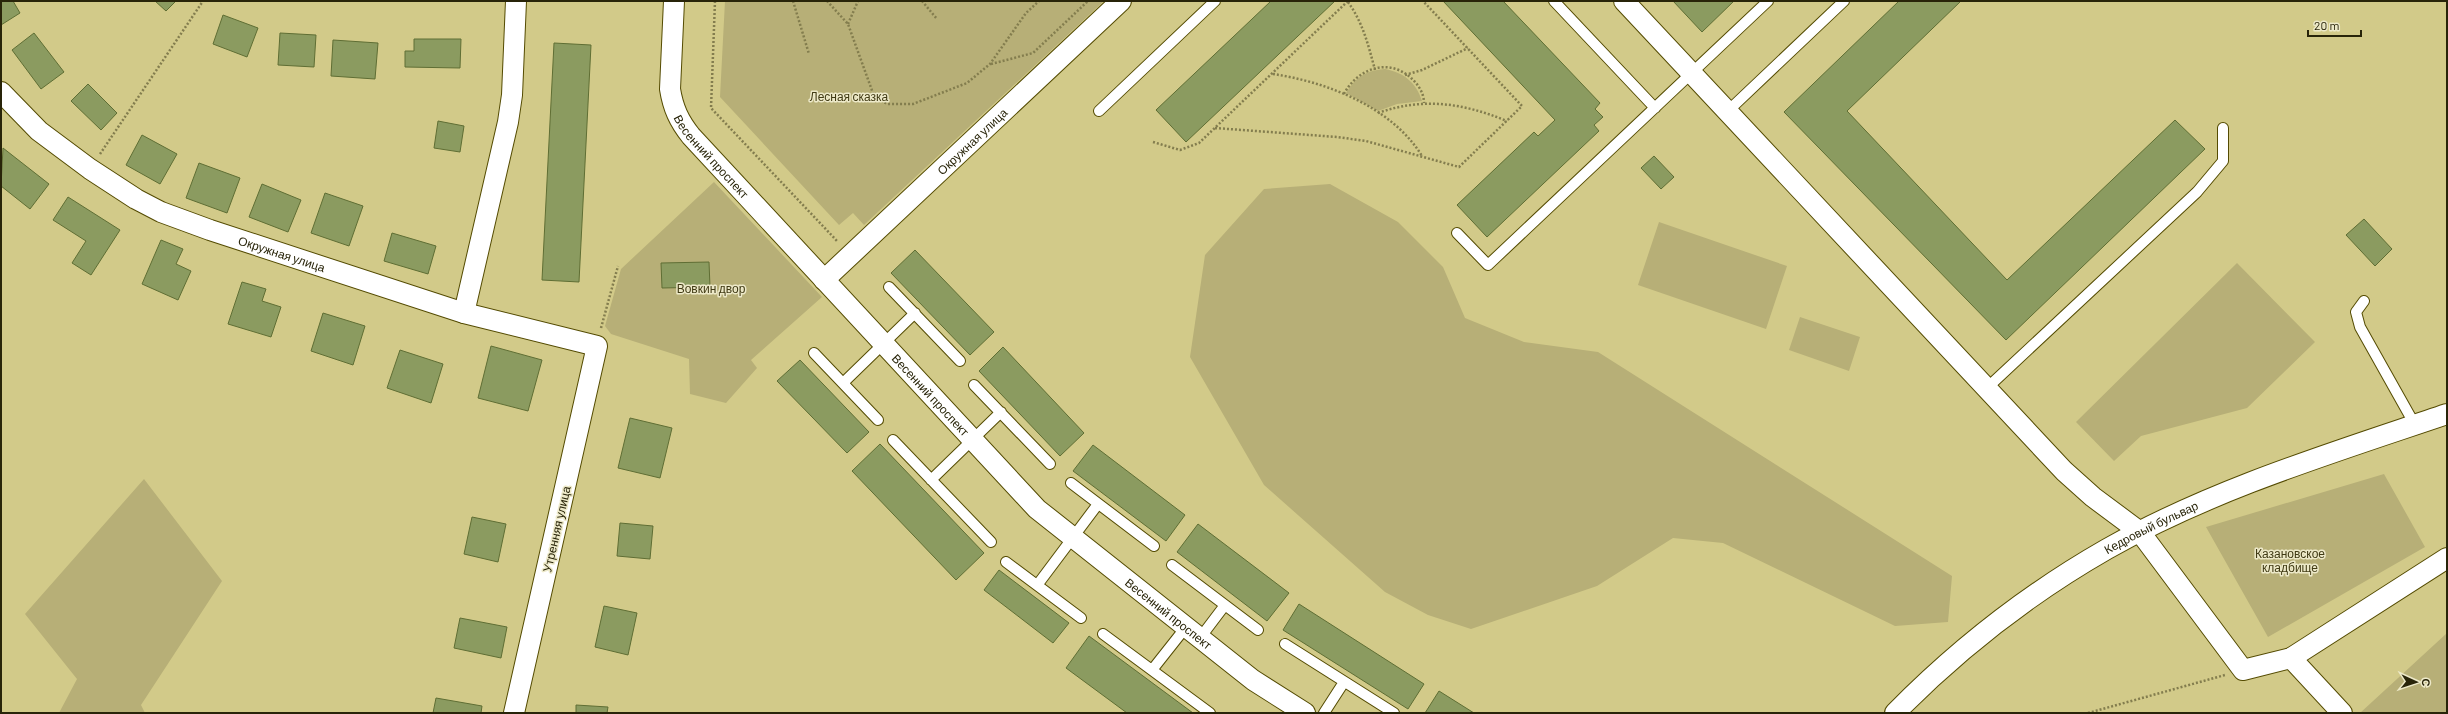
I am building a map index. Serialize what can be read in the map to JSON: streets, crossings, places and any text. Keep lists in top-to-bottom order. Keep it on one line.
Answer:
{"streets":{"street":["Окружная улица","Весенний проспект","Кедровый бульвар","Утренняя улица"]},"crossings":[["Окружная улица","Весенний проспект"],["Окружная улица","Утренняя улица"]],"parks":["Лесная сказка","Вовкин двор","Казановское кладбище"],"scale_bar":"20 m","north":"right"}
